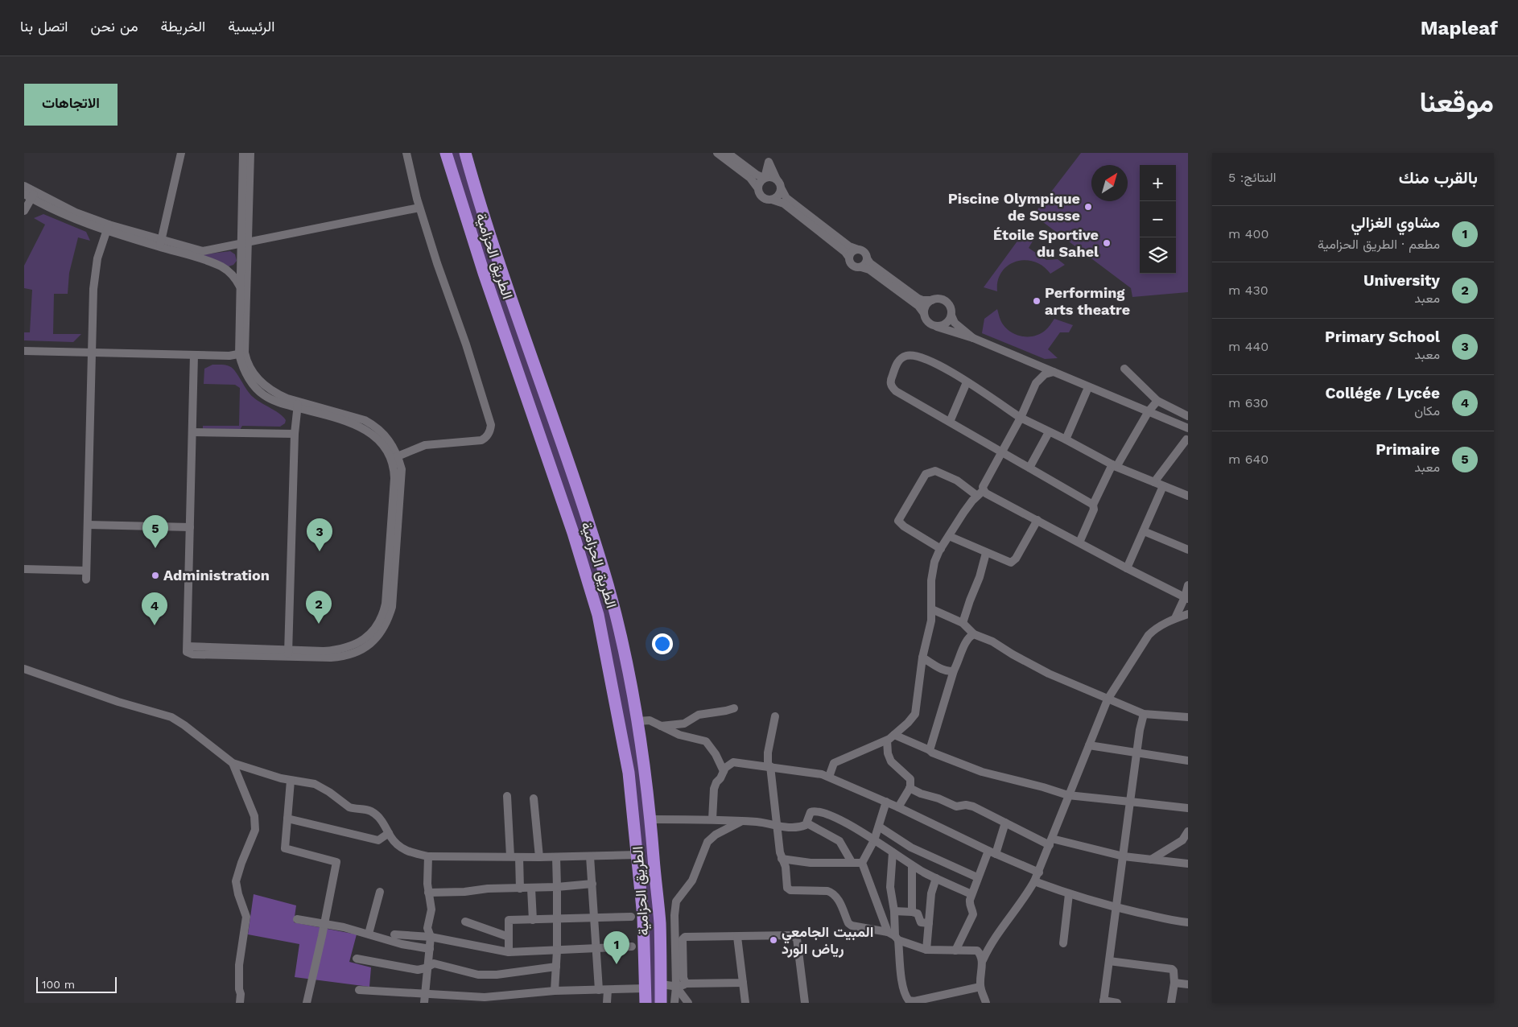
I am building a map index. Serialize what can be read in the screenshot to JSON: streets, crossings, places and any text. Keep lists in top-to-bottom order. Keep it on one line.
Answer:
{"streets":{"highway":["الطريق الحزامية"]},"places":["Piscine Olympique de Sousse","Étoile Sportive du Sahel","Performing arts theatre","Administration","المبيت الجامعي رياض الورد"],"scale_bar":"100 m","north":"top right","page":{"header":"Mapleaf","nav":["الرئيسية","الخريطة","من نحن","اتصل بنا"],"title":"موقعنا","buttons":"الاتجاهات","heading":["بالقرب منك","النتائج: 5"],"map_buttons":["+","−"],"list":[{"mark":"1","name":"مشاوي الغزالي","note":"مطعم · الطريق الحزامية","value":"400 m"},{"mark":"2","name":"University","note":"معبد","value":"430 m"},{"mark":"3","name":"Primary School","note":"معبد","value":"440 m"},{"mark":"4","name":"Collége / Lycée","note":"مكان","value":"630 m"},{"mark":"5","name":"Primaire","note":"معبد","value":"640 m"}],"pins":["5","3","2","4","1"],"scale":"100 m"}}
